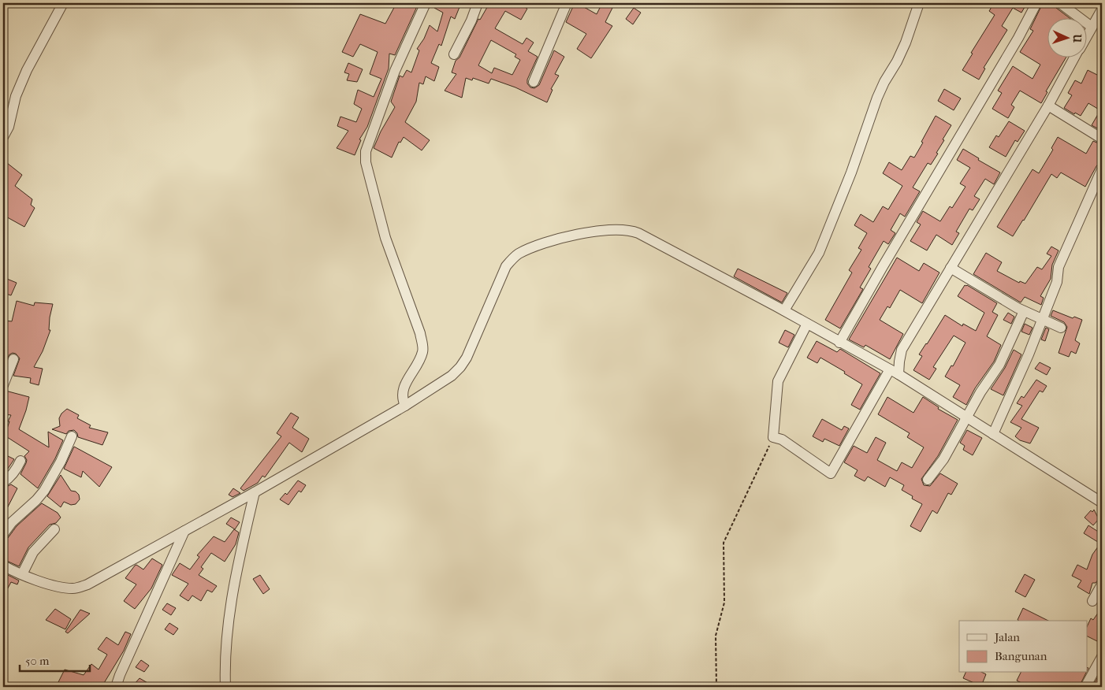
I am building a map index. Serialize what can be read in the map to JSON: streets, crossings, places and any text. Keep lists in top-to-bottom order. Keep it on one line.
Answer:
{"legend":["Jalan","Bangunan"],"scale_bar":"50 m","north":"right"}
